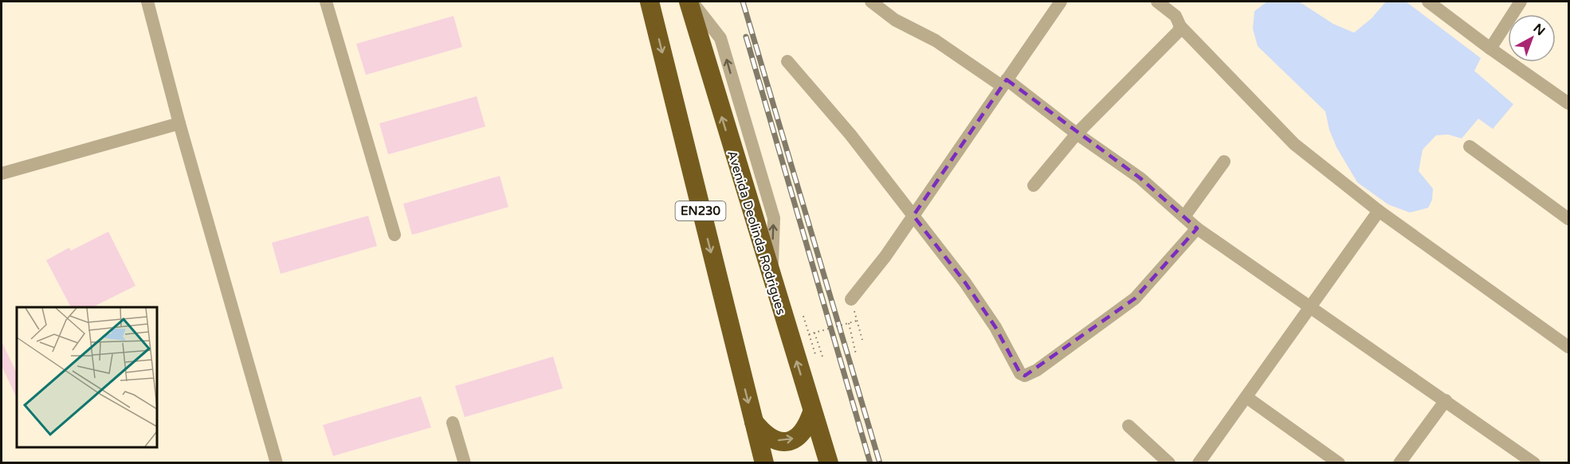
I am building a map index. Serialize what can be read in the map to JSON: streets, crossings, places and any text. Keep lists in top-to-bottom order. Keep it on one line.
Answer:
{"streets":{"highway":["EN230","Avenida Deolinda Rodrigues"]},"north":"top right"}
